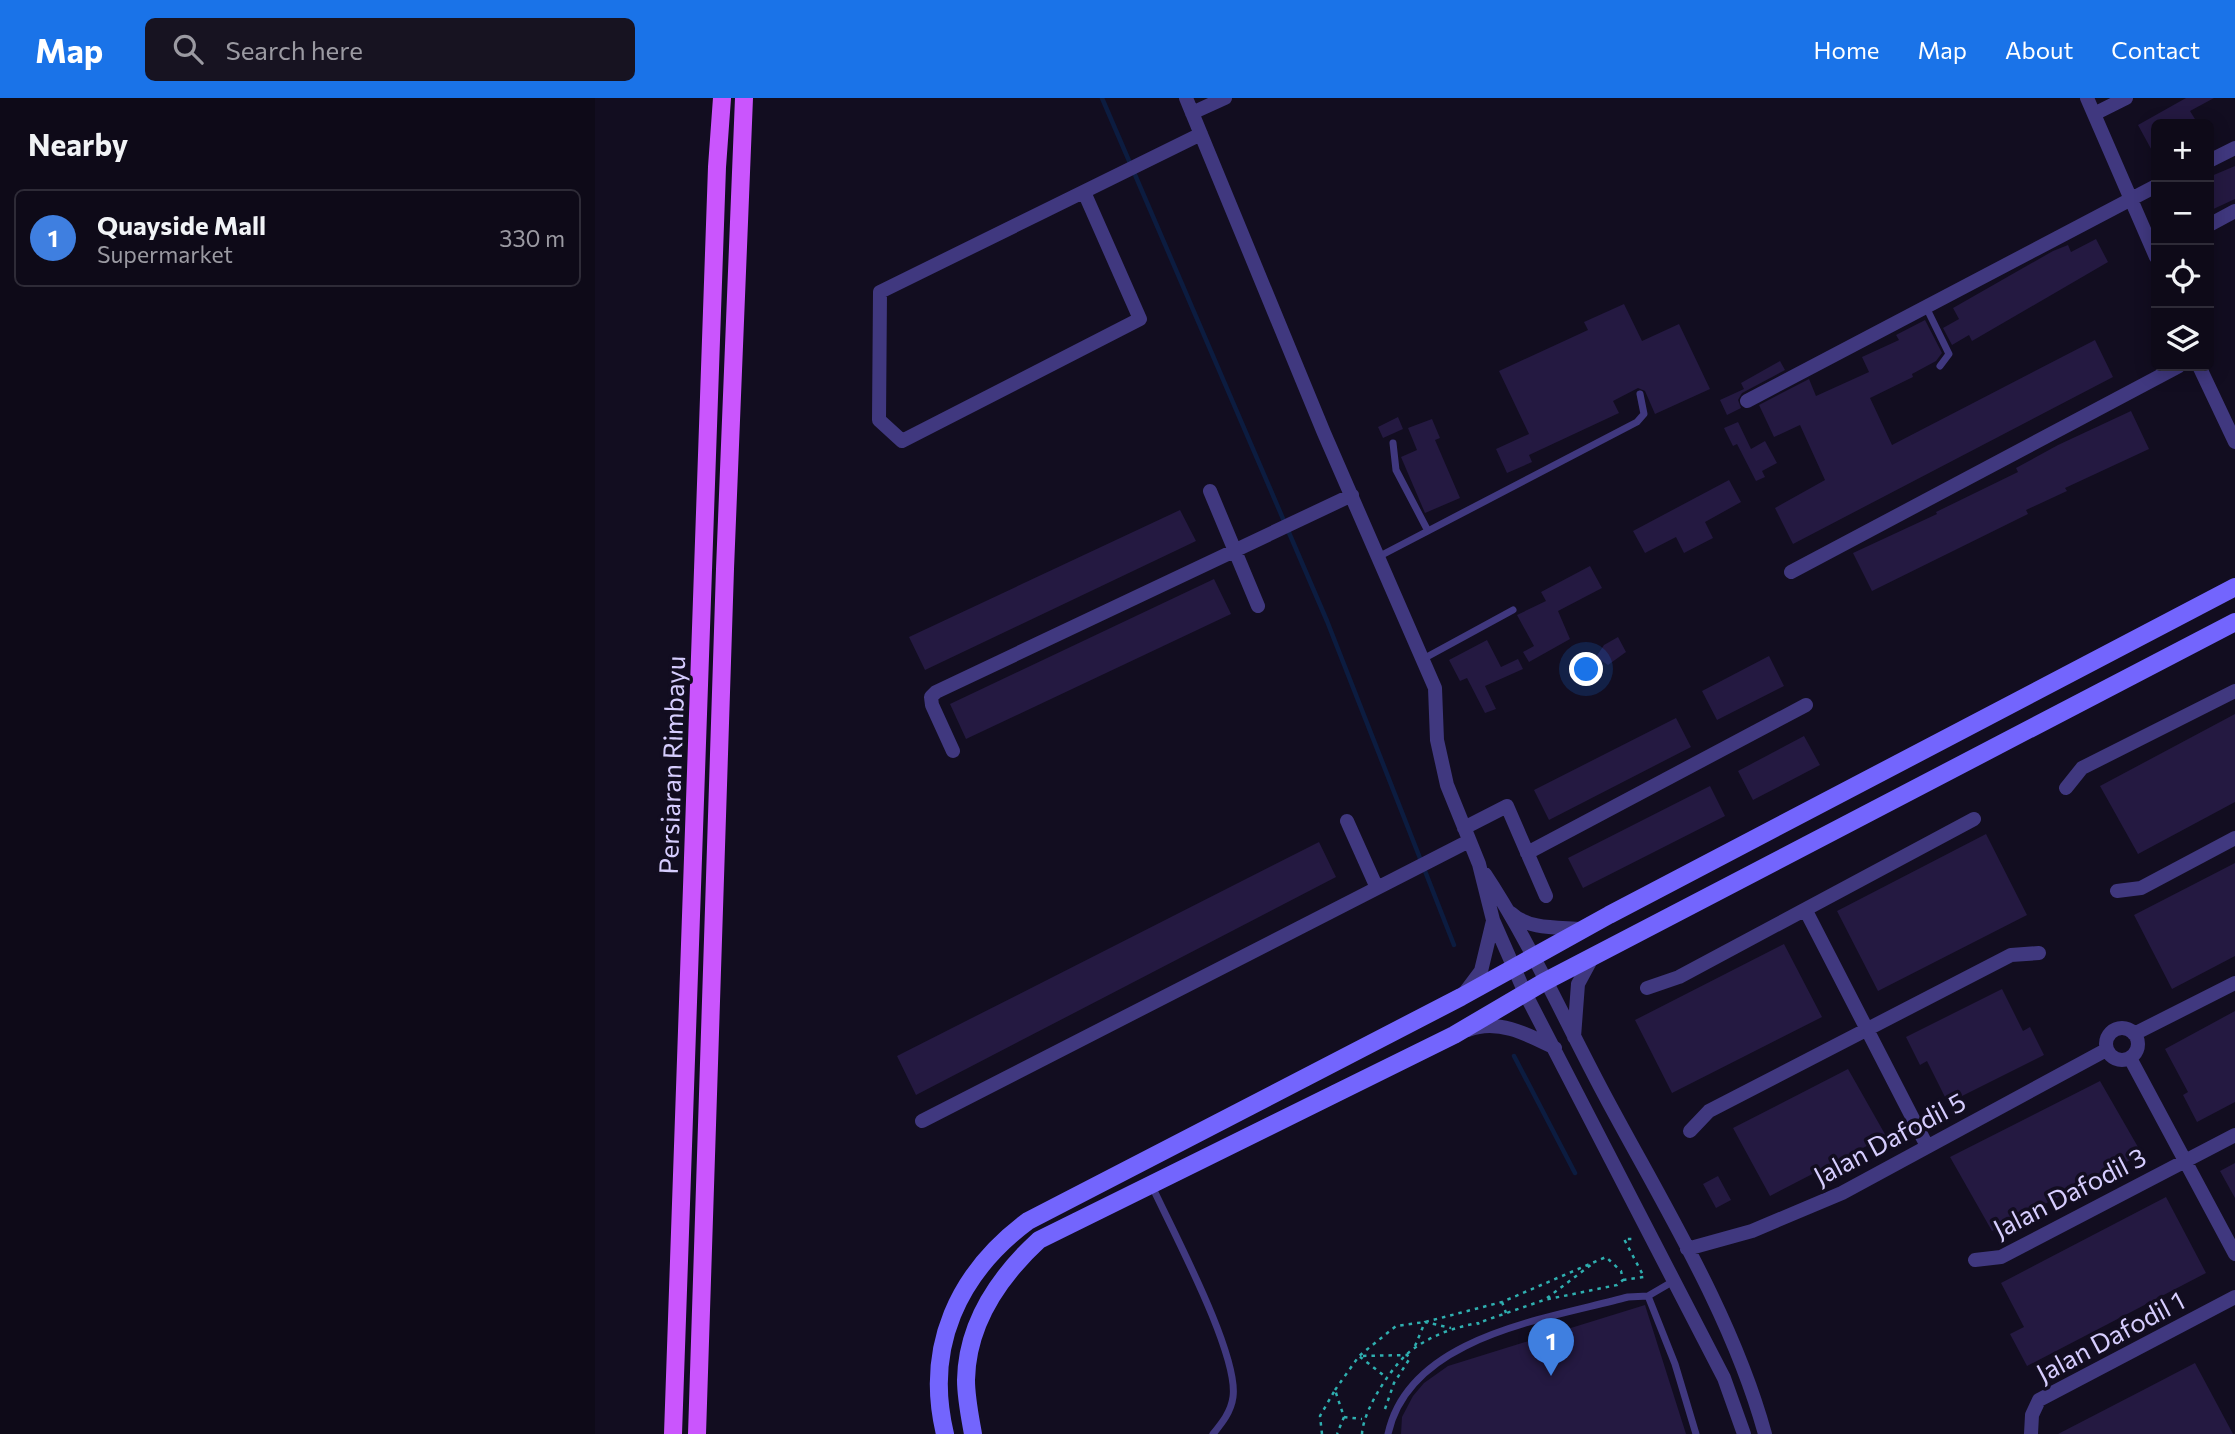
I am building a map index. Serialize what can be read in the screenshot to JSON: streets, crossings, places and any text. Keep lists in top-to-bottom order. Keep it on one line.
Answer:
{"streets":{"main road":["Persiaran Rimbayu"],"street":["Jalan Dafodil 5","Jalan Dafodil 3","Jalan Dafodil 1"]},"page":{"header":"Map","search":"Search here","nav":["Home","Map","About","Contact"],"heading":"Nearby","map_buttons":["+","−"],"list":[{"mark":"1","name":"Quayside Mall","note":"Supermarket","value":"330 m"}],"pins":"1"}}
